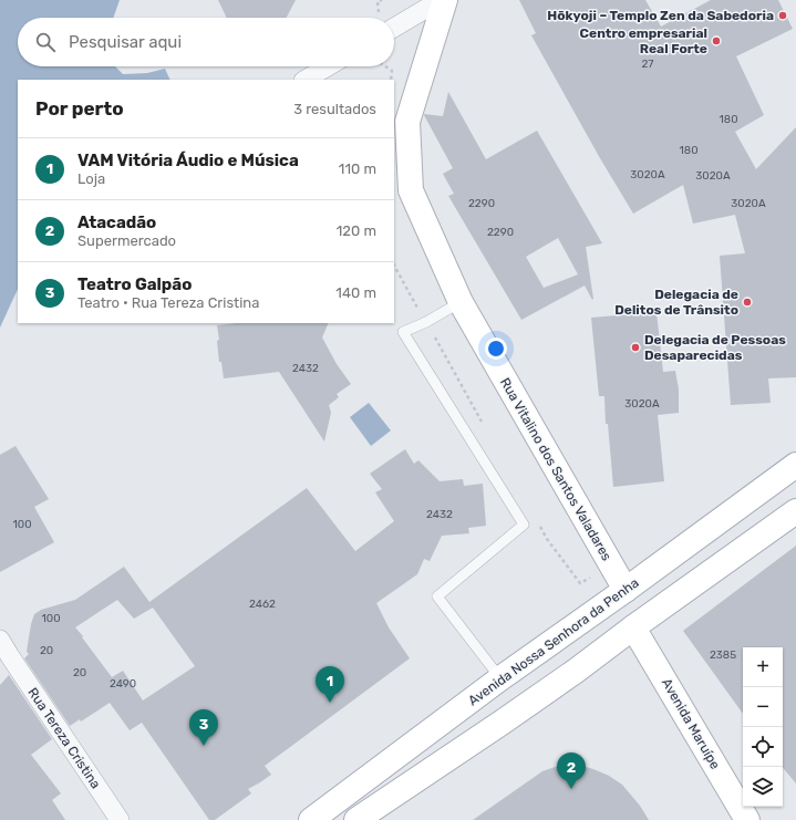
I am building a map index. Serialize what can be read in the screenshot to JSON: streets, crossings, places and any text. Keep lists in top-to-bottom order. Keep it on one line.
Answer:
{"streets":{"main road":["Rua Vitalino dos Santos Valadares","Avenida Nossa Senhora da Penha","Avenida Maruípe"],"street":["Rua Tereza Cristina"]},"crossings":[["Rua Vitalino dos Santos Valadares","Avenida Nossa Senhora da Penha"],["Rua Vitalino dos Santos Valadares","Avenida Maruípe"],["Avenida Nossa Senhora da Penha","Avenida Maruípe"]],"places":["Hōkyoji – Templo Zen da Sabedoria","Centro empresarial Real Forte","Delegacia de Delitos de Trânsito","Delegacia de Pessoas Desaparecidas"],"house_numbers":["27","180","180","3020A","3020A","2290","3020A","2290","2432","3020A","2432","100","2462","100","20","2385","20","2490"],"page":{"search":"Pesquisar aqui","heading":["Por perto","3 resultados"],"list":[{"mark":"1","name":"VAM Vitória Áudio e Música","note":"Loja","value":"110 m"},{"mark":"2","name":"Atacadão","note":"Supermercado","value":"120 m"},{"mark":"3","name":"Teatro Galpão","note":"Teatro · Rua Tereza Cristina","value":"140 m"}],"map_buttons":["+","−"],"pins":["1","3","2"]}}
